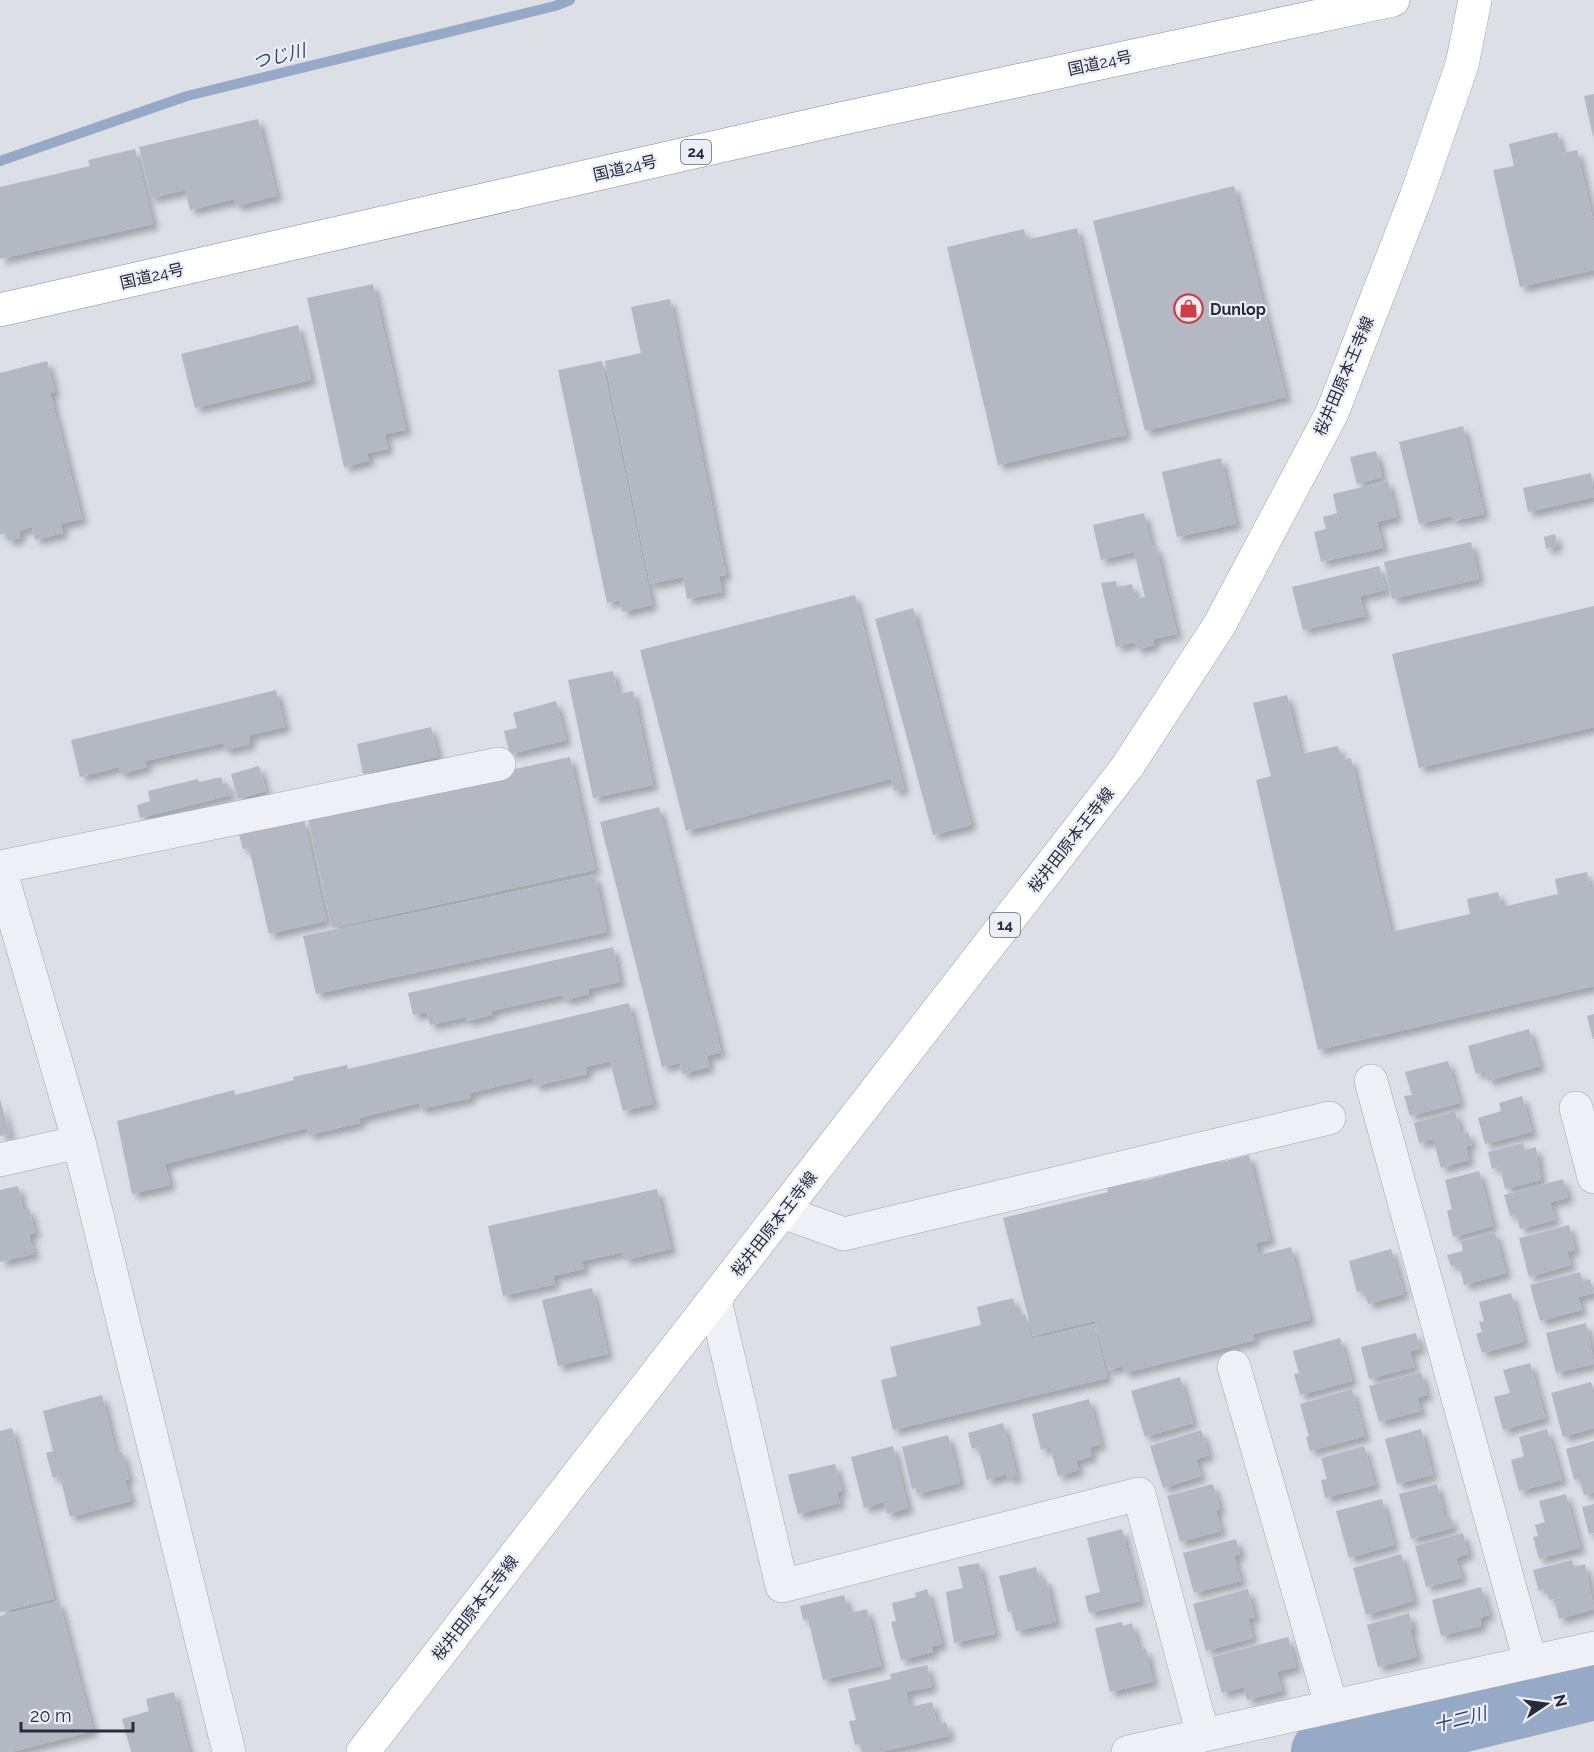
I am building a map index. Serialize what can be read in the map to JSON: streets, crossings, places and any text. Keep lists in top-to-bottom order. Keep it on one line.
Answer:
{"streets":{"main road":["国道24号","24","桜井田原本王寺線","14"]},"water":["つじ川","十二川"],"places":{"shop":["Dunlop"]},"scale_bar":"20 m","north":"right"}
